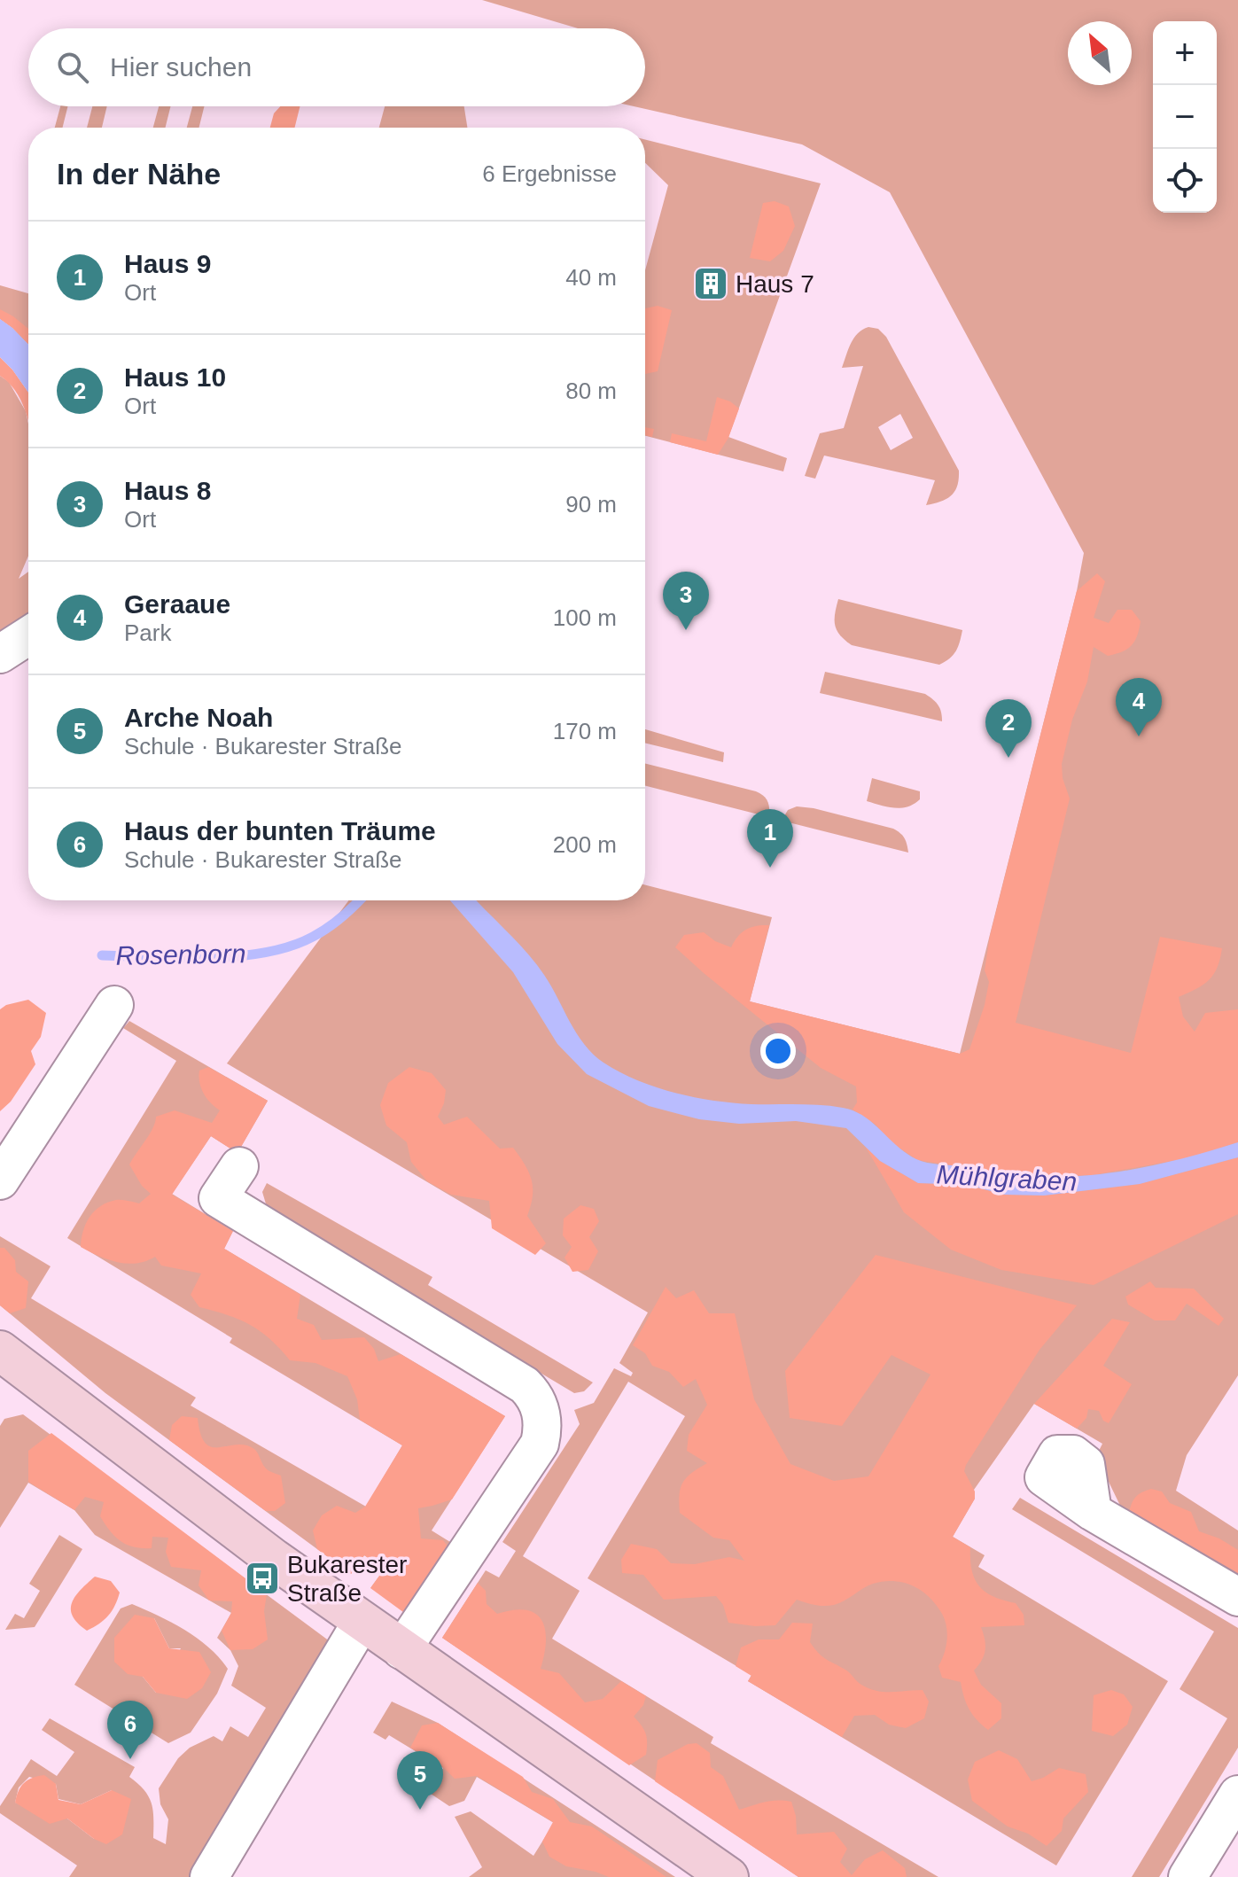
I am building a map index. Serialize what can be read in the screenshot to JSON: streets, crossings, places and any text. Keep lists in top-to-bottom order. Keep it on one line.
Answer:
{"water":["Rosenborn","Mühlgraben"],"places":{"building":["Haus 7"],"bus stop":["Bukarester Straße"]},"north":"top left","page":{"map_buttons":["+","−"],"search":"Hier suchen","heading":["In der Nähe","6 Ergebnisse"],"list":[{"mark":"1","name":"Haus 9","note":"Ort","value":"40 m"},{"mark":"2","name":"Haus 10","note":"Ort","value":"80 m"},{"mark":"3","name":"Haus 8","note":"Ort","value":"90 m"},{"mark":"4","name":"Geraaue","note":"Park","value":"100 m"},{"mark":"5","name":"Arche Noah","note":"Schule · Bukarester Straße","value":"170 m"},{"mark":"6","name":"Haus der bunten Träume","note":"Schule · Bukarester Straße","value":"200 m"}],"pins":["3","4","2","1","6","5"]}}
